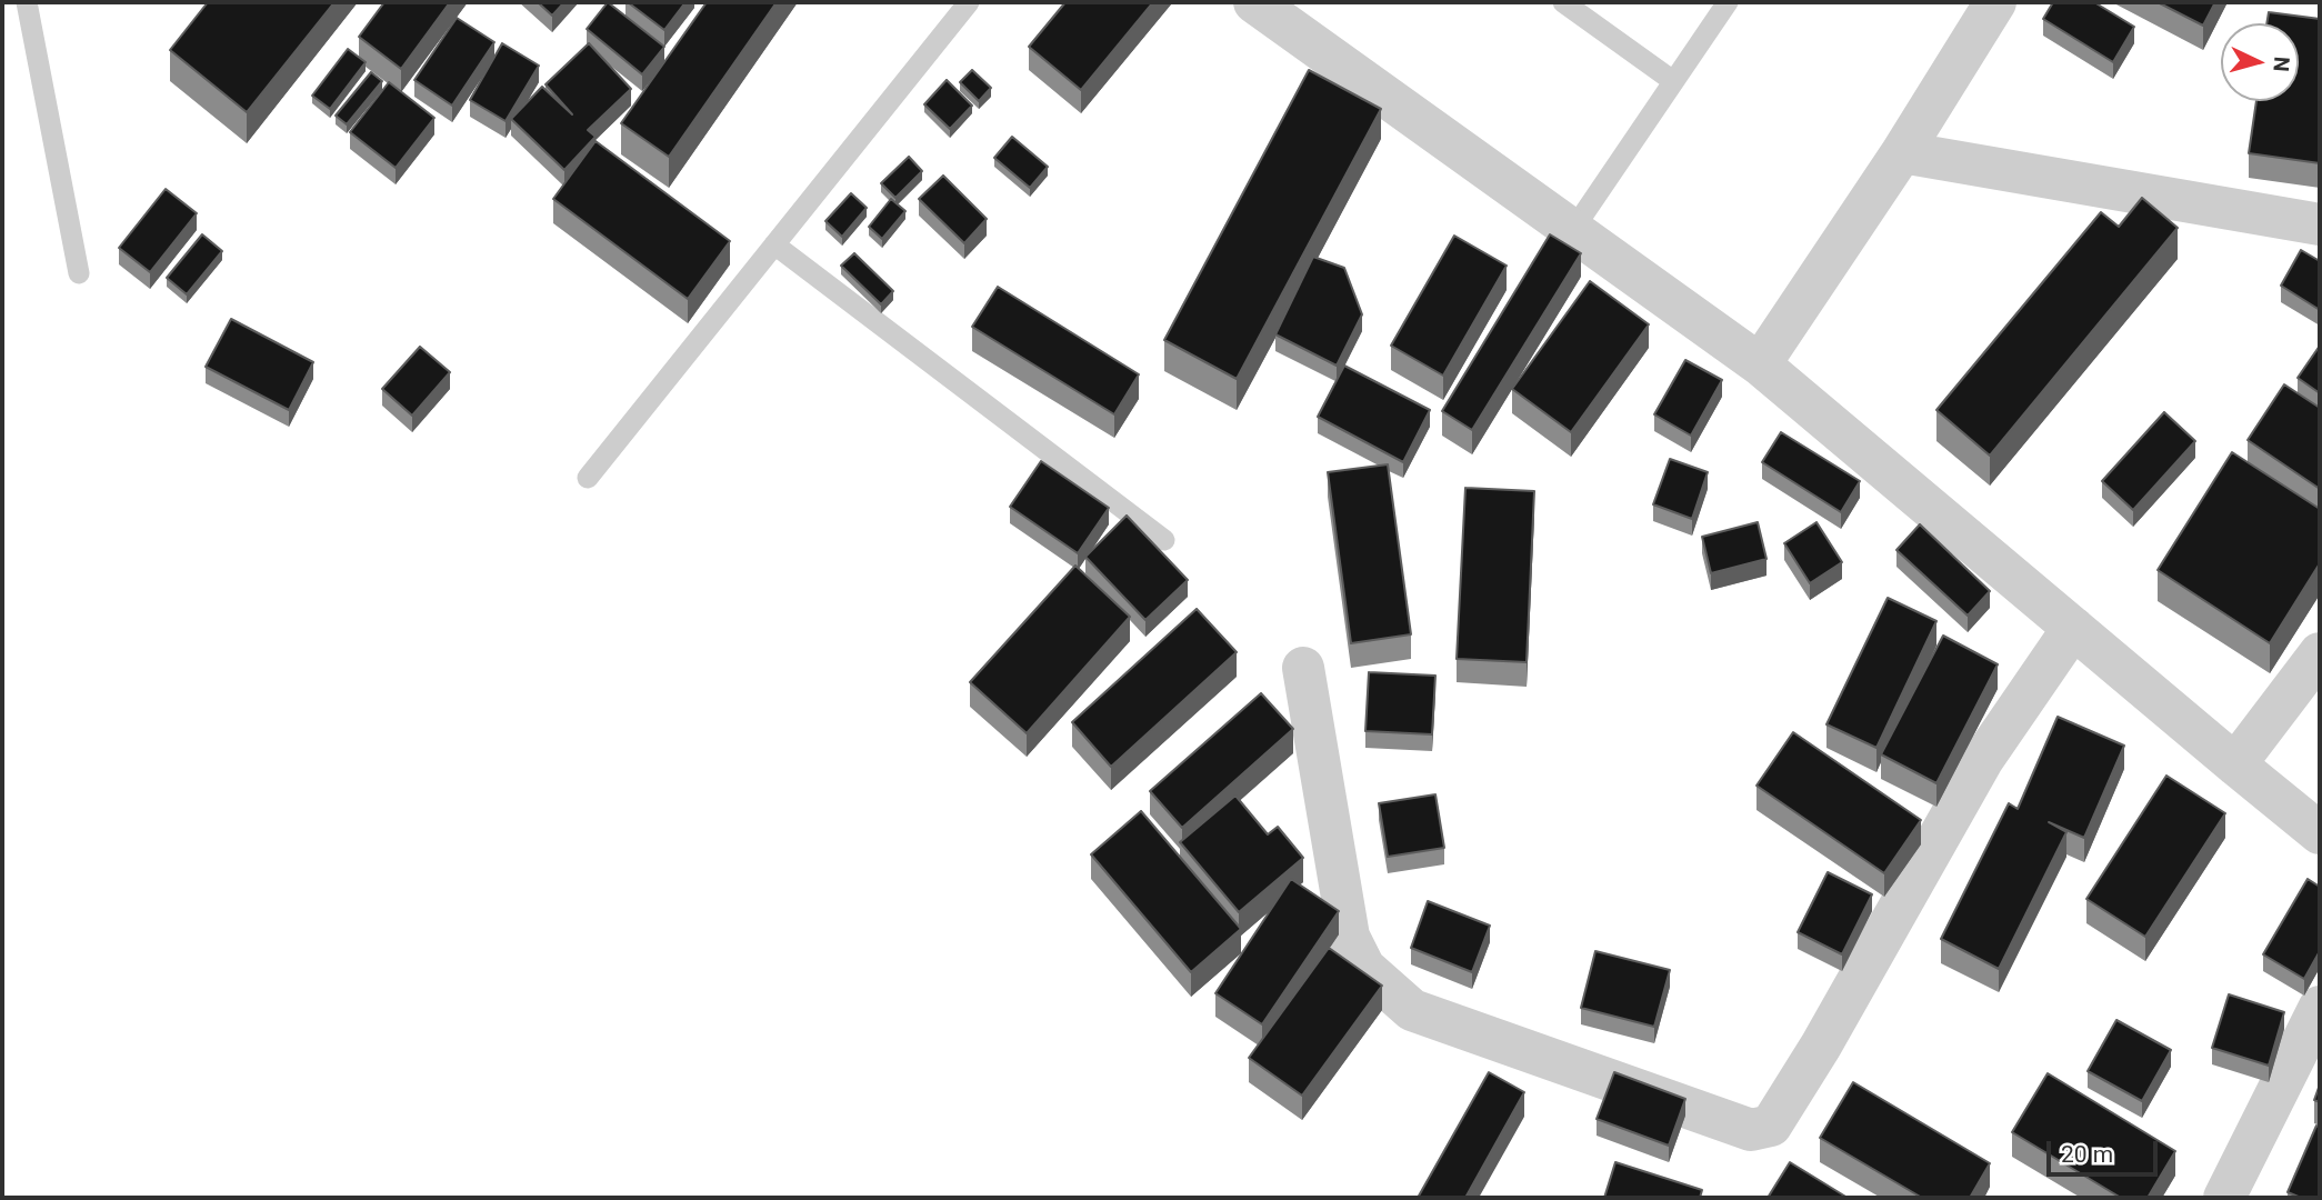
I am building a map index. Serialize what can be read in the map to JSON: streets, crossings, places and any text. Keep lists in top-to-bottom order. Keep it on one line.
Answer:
{"scale_bar":"20 m","north":"right"}
